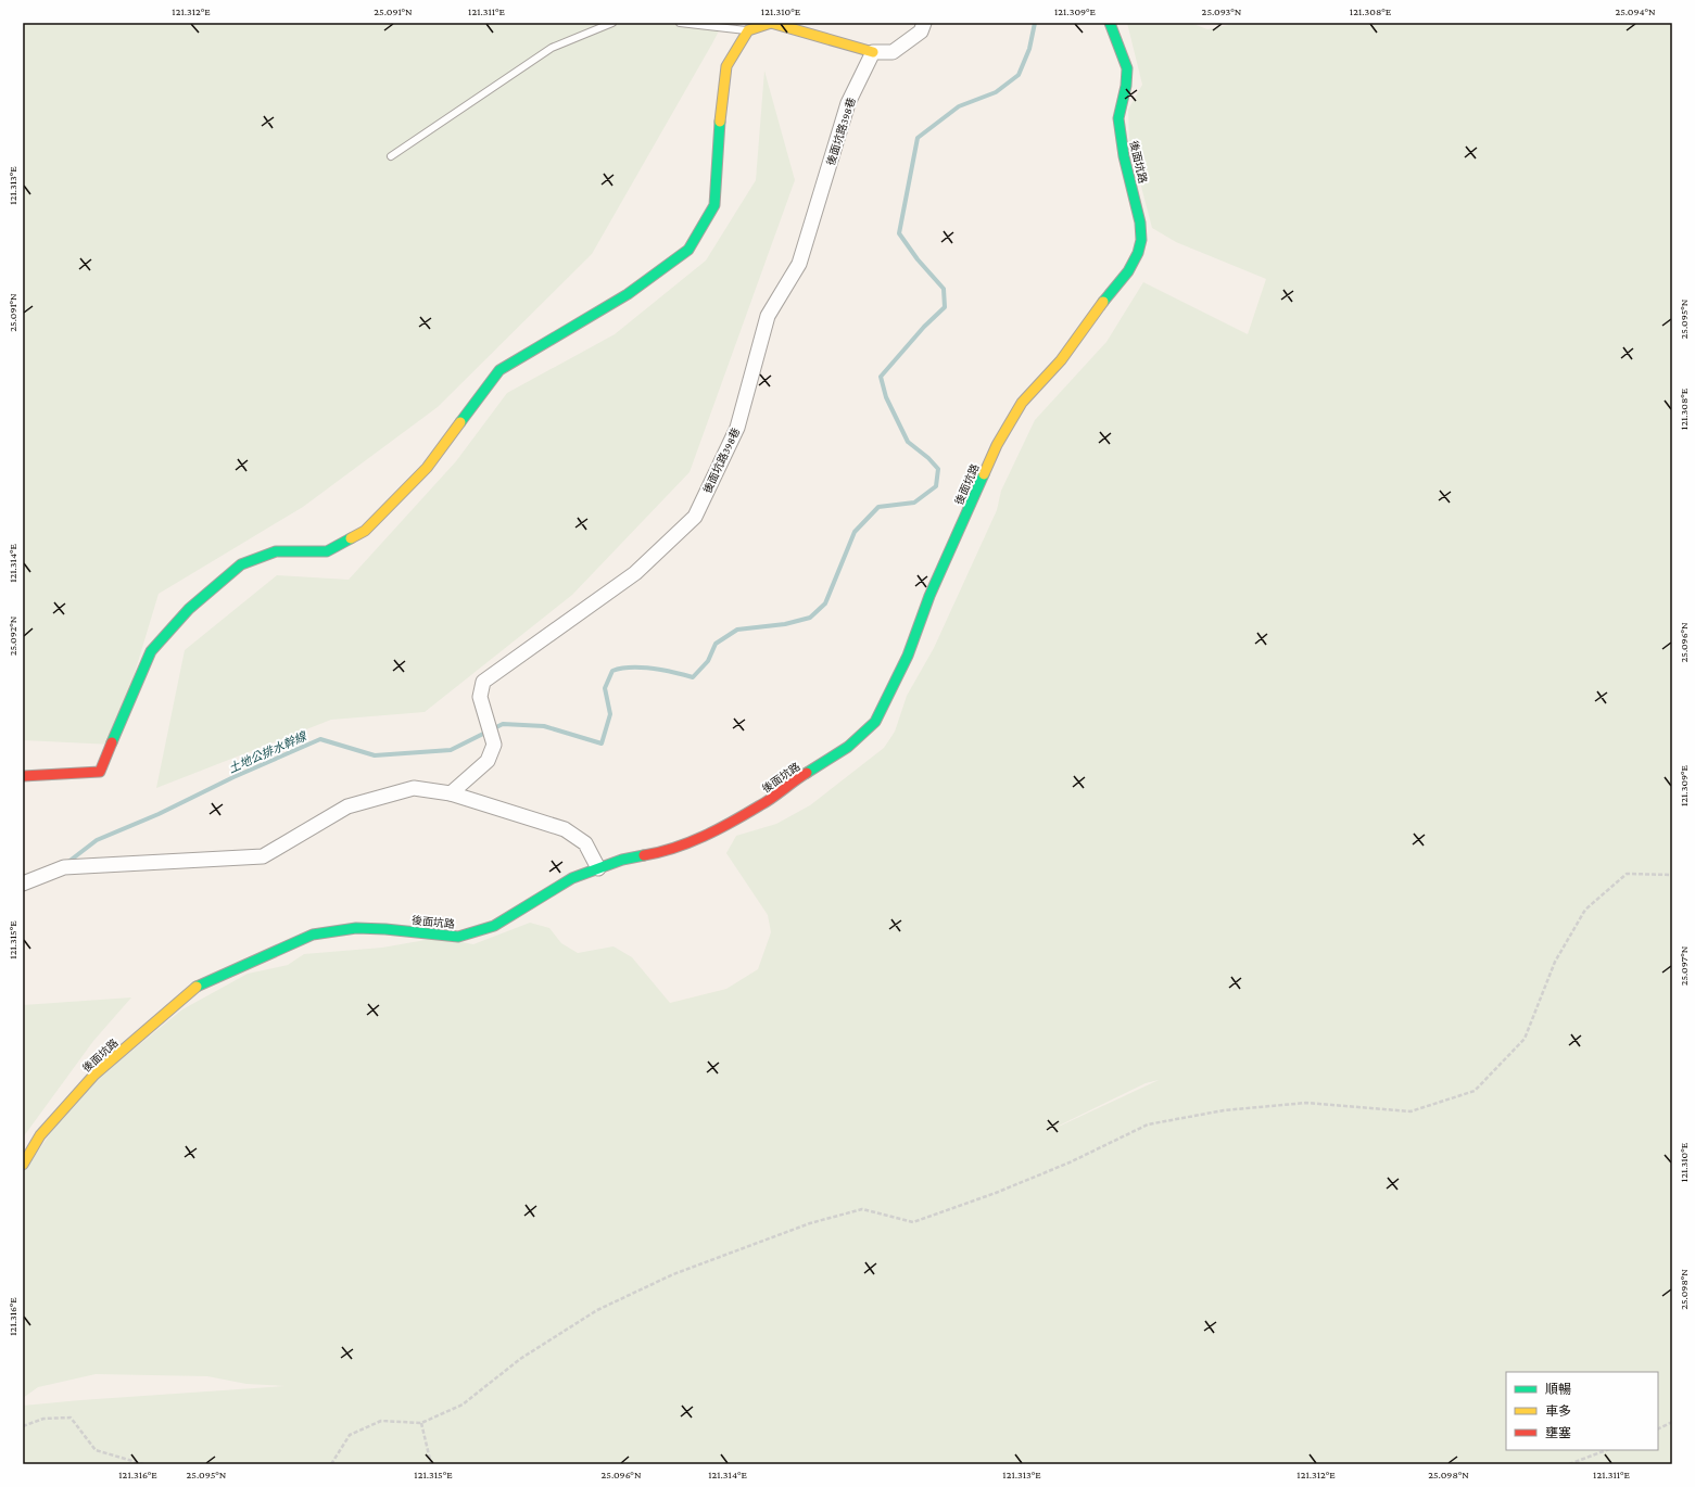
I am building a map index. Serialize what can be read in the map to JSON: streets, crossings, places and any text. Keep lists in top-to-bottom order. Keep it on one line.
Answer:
{"streets":{"street":["後面坑路398巷","後面坑路"]},"water":["土地公排水幹線"],"legend":["順暢","車多","壅塞"],"coordinates":["121.312°E","25.091°N","121.311°E","121.310°E","121.309°E","25.093°N","121.308°E","25.094°N","121.313°E","25.095°N","121.314°E","25.092°N","25.096°N","121.315°E","25.097°N","25.098°N","121.316°E"]}
